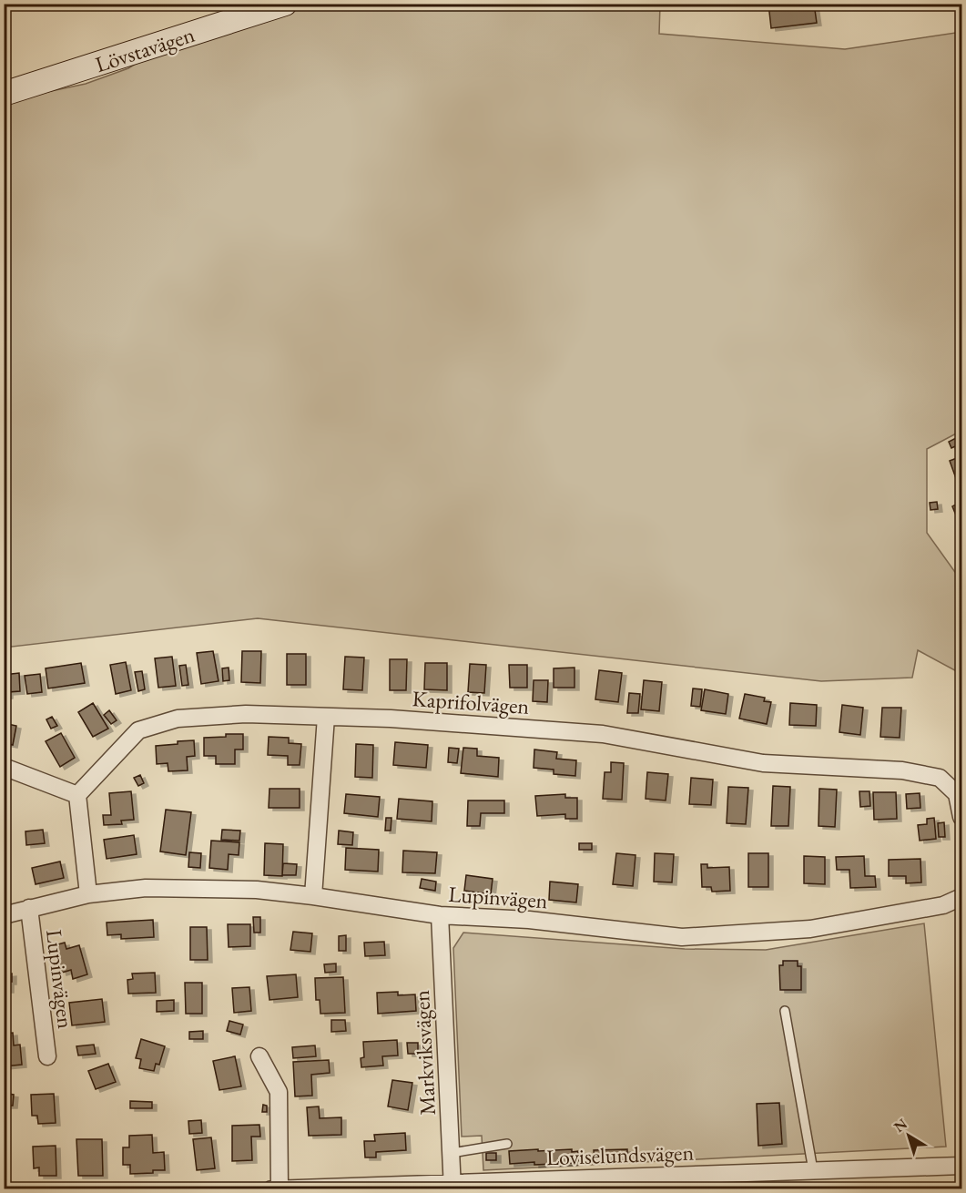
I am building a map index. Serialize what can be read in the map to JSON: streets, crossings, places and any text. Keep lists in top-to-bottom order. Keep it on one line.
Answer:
{"streets":{"street":["Lövstavägen","Kaprifolvägen","Lupinvägen","Markviksvägen","Loviselundsvägen"]},"crossings":[["Lupinvägen","Markviksvägen"],["Markviksvägen","Loviselundsvägen"]],"north":"top left"}
